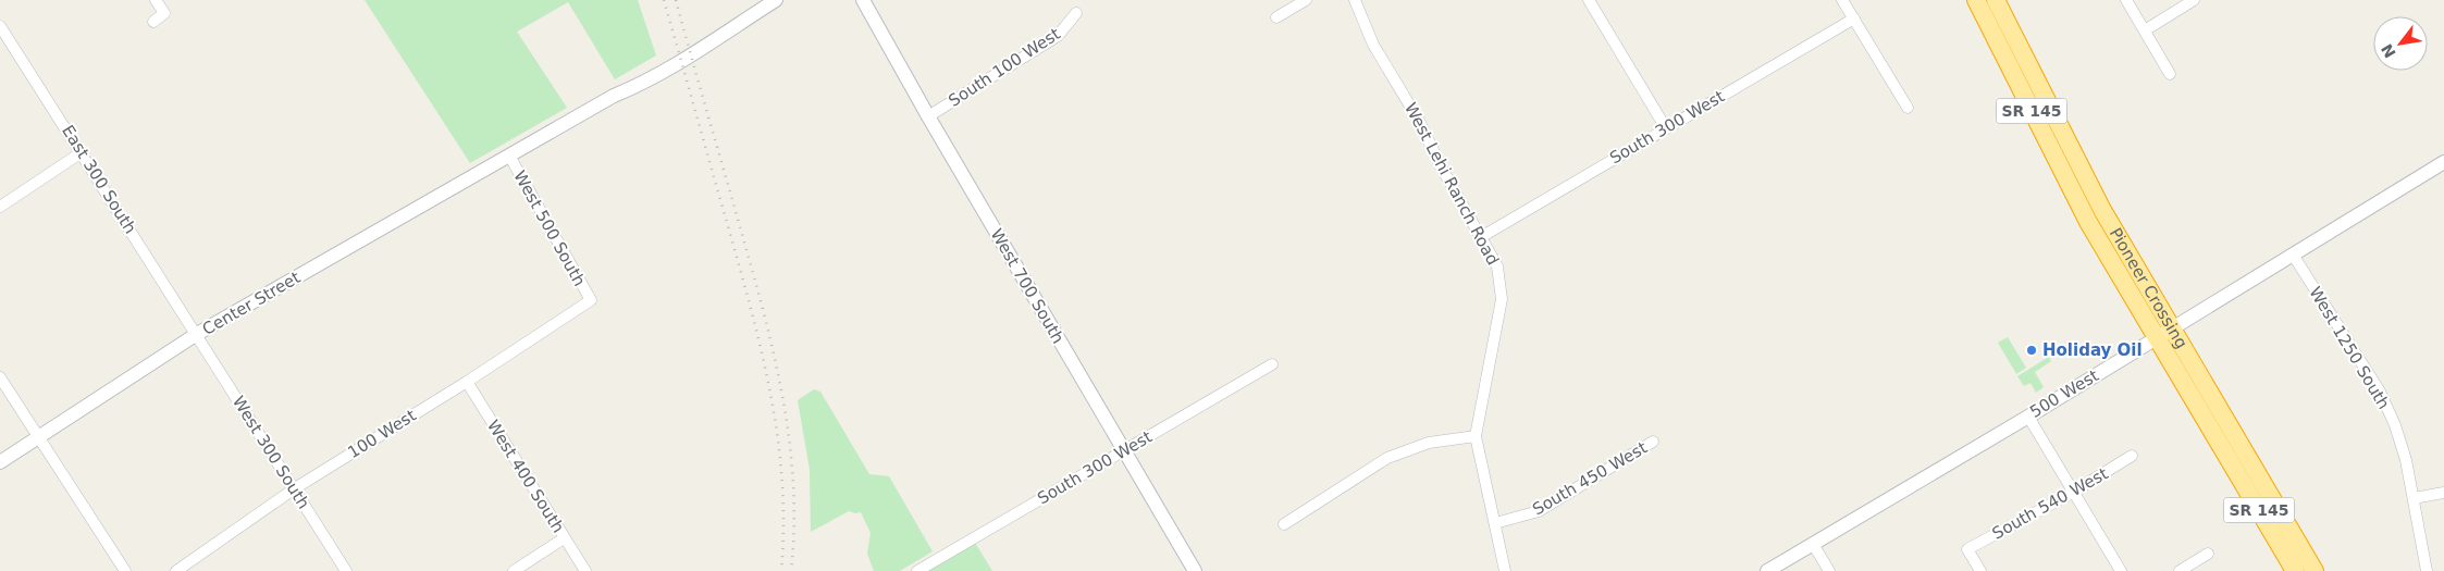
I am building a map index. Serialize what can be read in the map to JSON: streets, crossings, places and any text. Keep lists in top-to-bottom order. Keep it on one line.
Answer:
{"streets":{"highway":["SR 145","Pioneer Crossing"],"street":["South 100 West","South 300 West","East 300 South","West Lehi Ranch Road","West 500 South","West 700 South","Center Street","West 1250 South","500 West","100 West","West 300 South","West 400 South","South 450 West","South 540 West"]},"crossings":[["South 100 West","West 700 South"],["South 300 West","West Lehi Ranch Road"],["South 300 West","West 700 South"],["East 300 South","Center Street"],["East 300 South","West 300 South"],["West Lehi Ranch Road","South 450 West"],["West 500 South","Center Street"],["West 500 South","100 West"],["Pioneer Crossing","500 West"],["Center Street","West 300 South"],["West 1250 South","500 West"],["100 West","West 300 South"],["100 West","West 400 South"]],"places":["Holiday Oil"],"north":"bottom left"}
